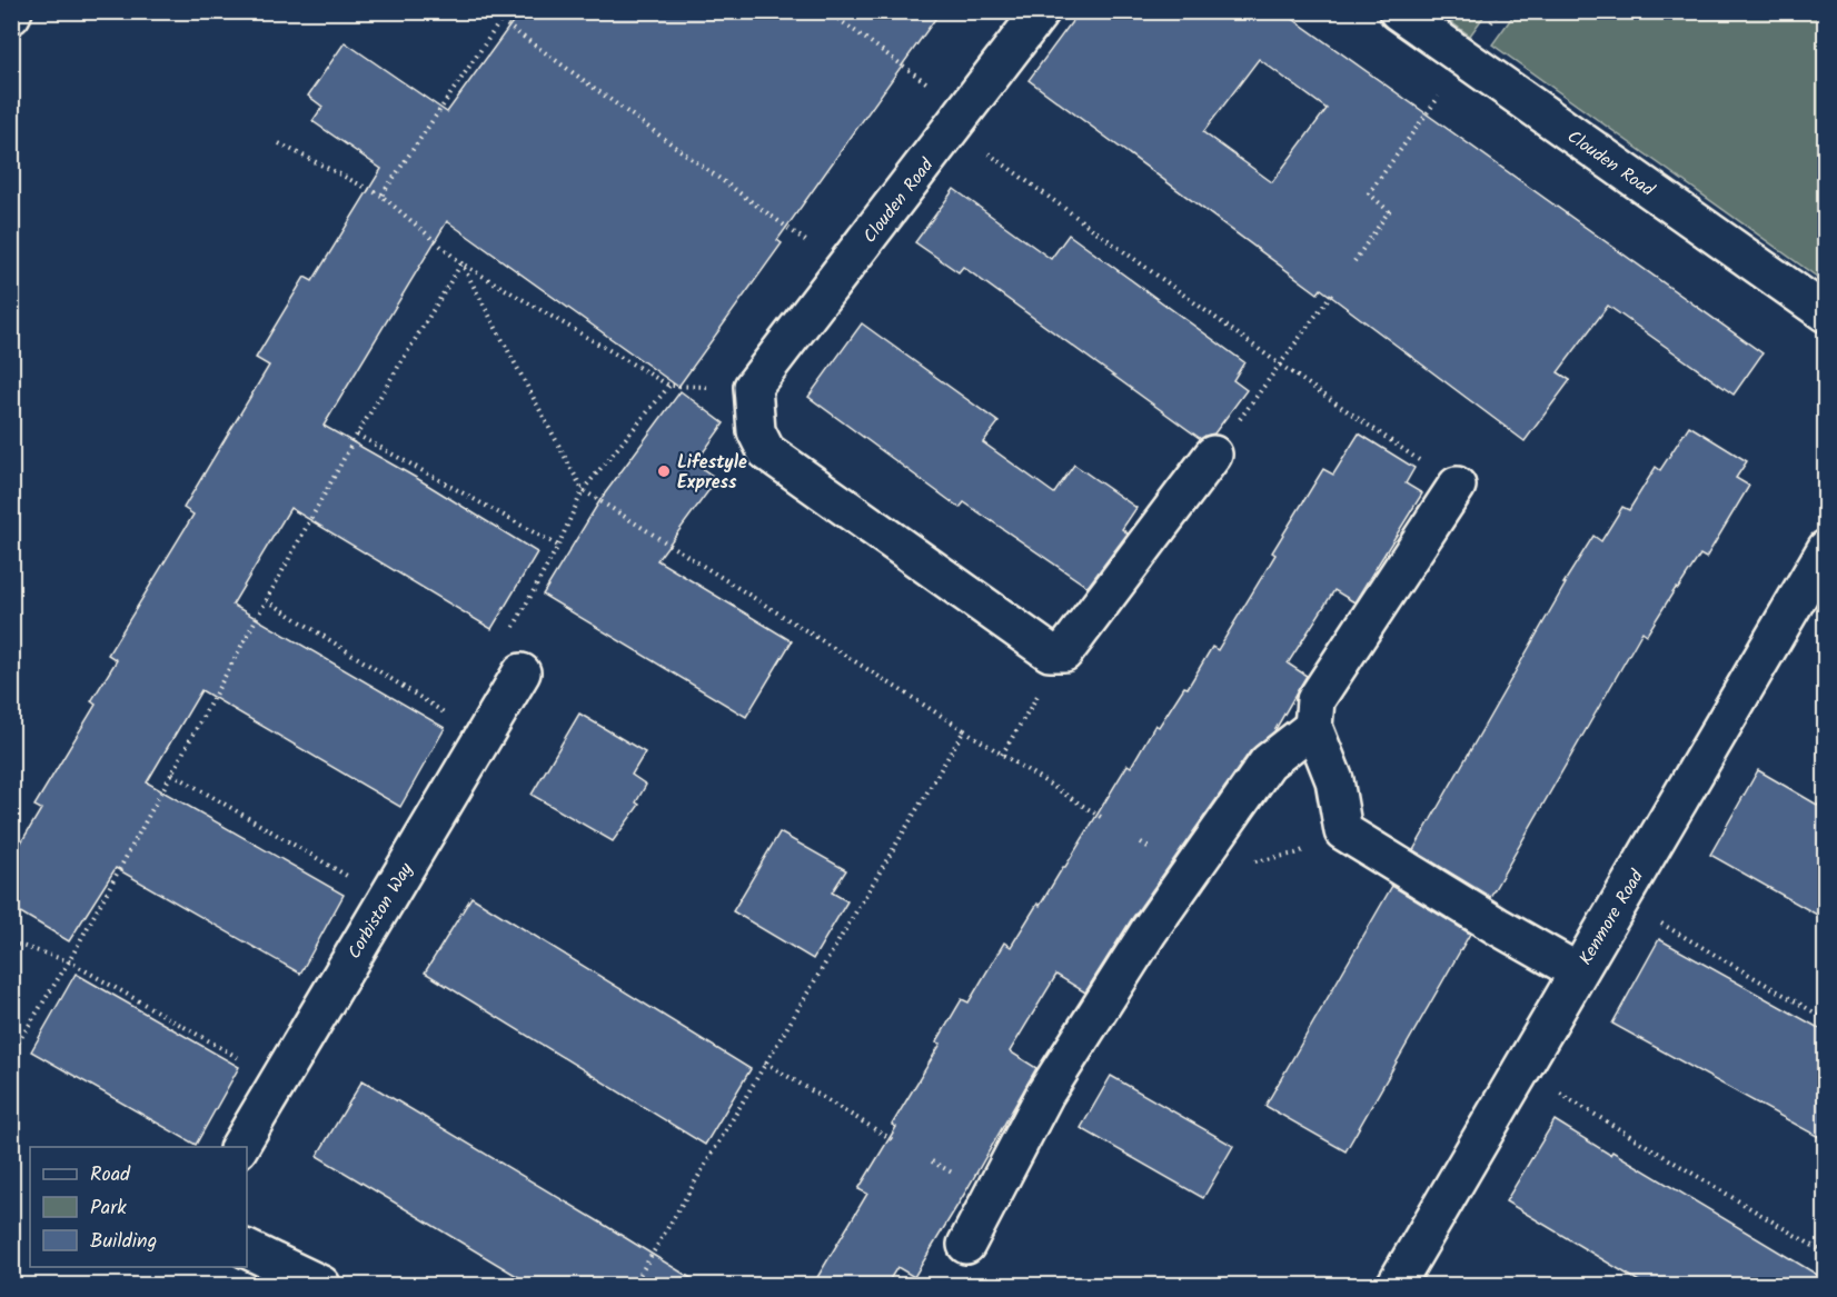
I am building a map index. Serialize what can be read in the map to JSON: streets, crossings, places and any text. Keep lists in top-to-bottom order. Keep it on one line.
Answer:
{"streets":{"street":["Clouden Road","Corbiston Way","Kenmore Road"]},"places":["Lifestyle Express"],"legend":["Road","Park","Building"]}
